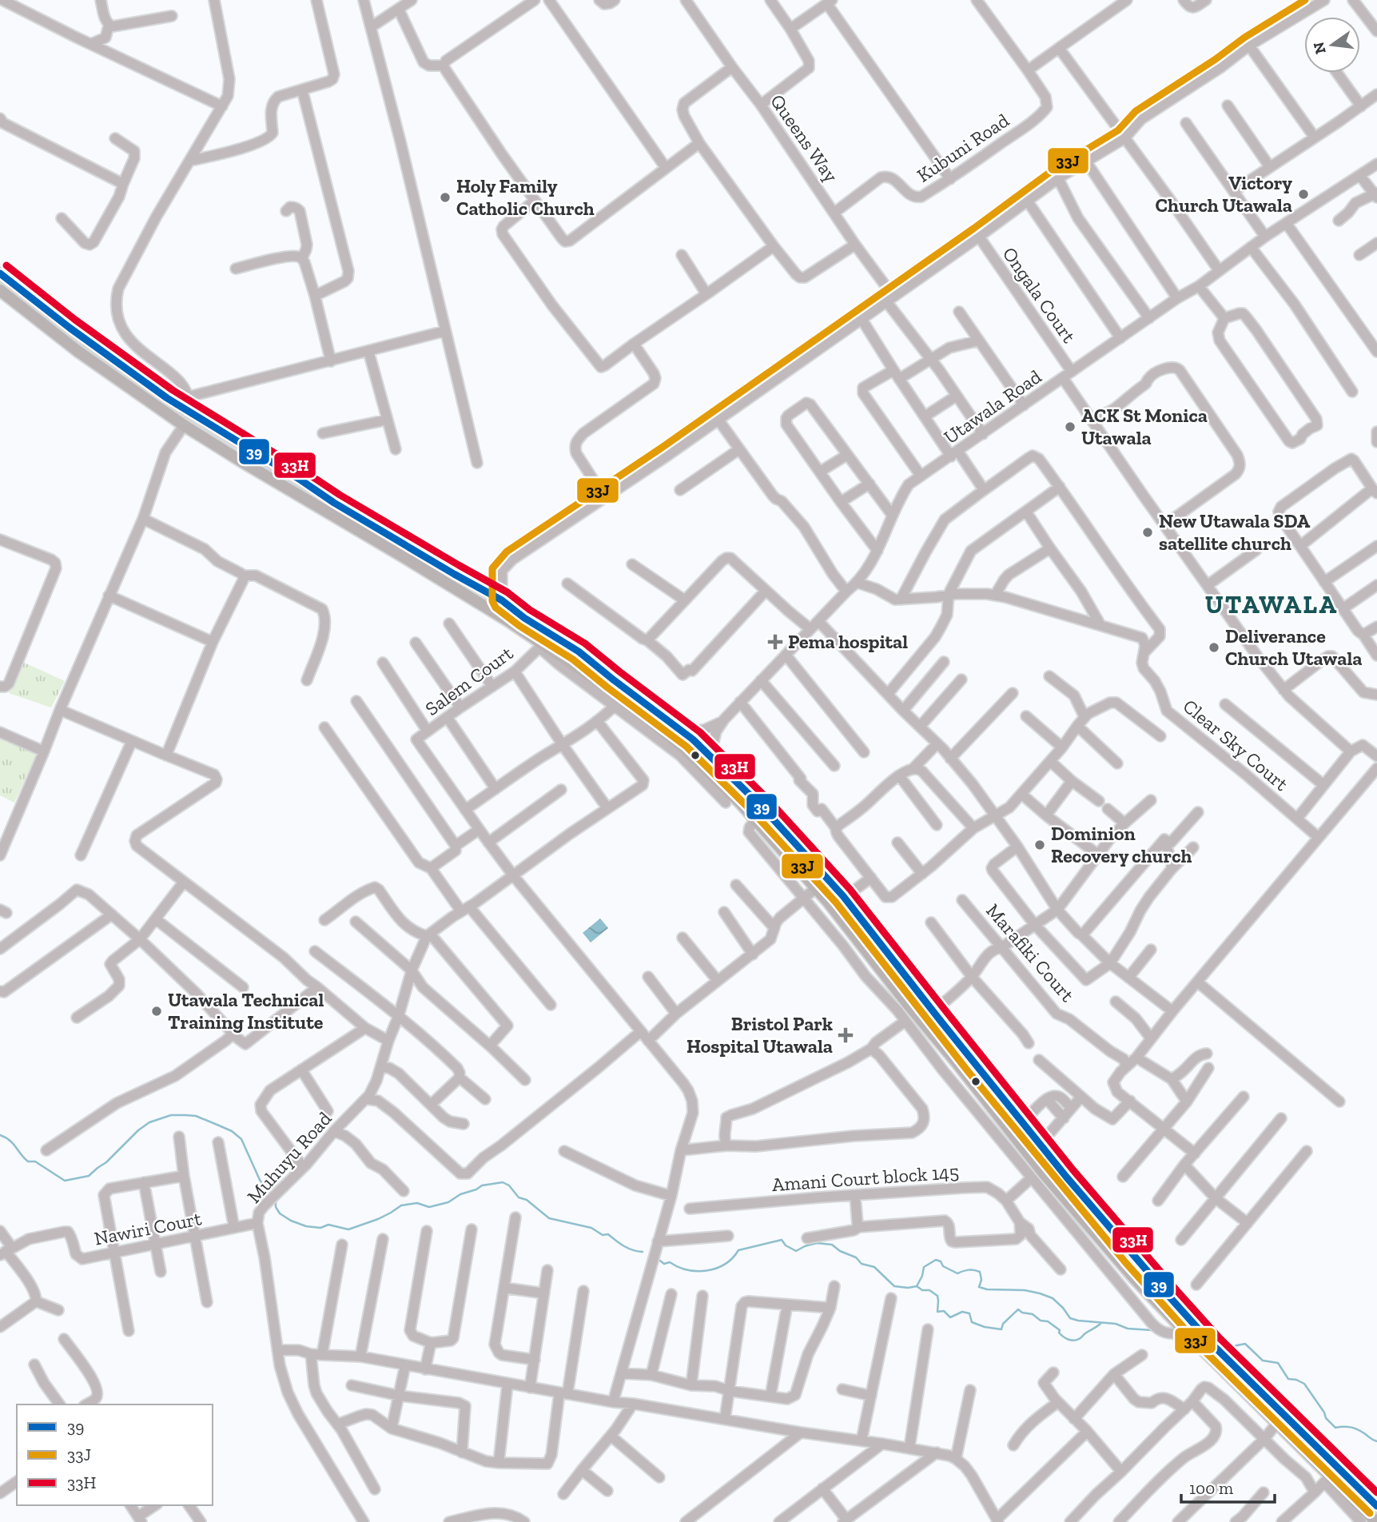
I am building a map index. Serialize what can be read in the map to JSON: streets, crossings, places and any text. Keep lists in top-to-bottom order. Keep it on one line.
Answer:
{"streets":{"street":["Queens Way","Kubuni Road","Ongala Court","Utawala Road","Salem Court","Clear Sky Court","Marafiki Court","Muhuyu Road","Amani Court block 145","Nawiri Court"]},"crossings":[["Queens Way","Kubuni Road"],["Queens Way","Utawala Road"],["Ongala Court","Utawala Road"],["Muhuyu Road","Nawiri Court"]],"districts":["UTAWALA"],"places":{"other":["Victory Church Utawala","Holy Family Catholic Church","ACK St Monica Utawala","New Utawala SDA satellite church","Deliverance Church Utawala","Dominion Recovery church","Utawala Technical Training Institute"],"health":["Pema hospital","Bristol Park Hospital Utawala"]},"lines":["transit line 33J","transit line 33H","transit line 39"],"legend":["39","33J","33H"],"scale_bar":"100 m","north":"left"}
